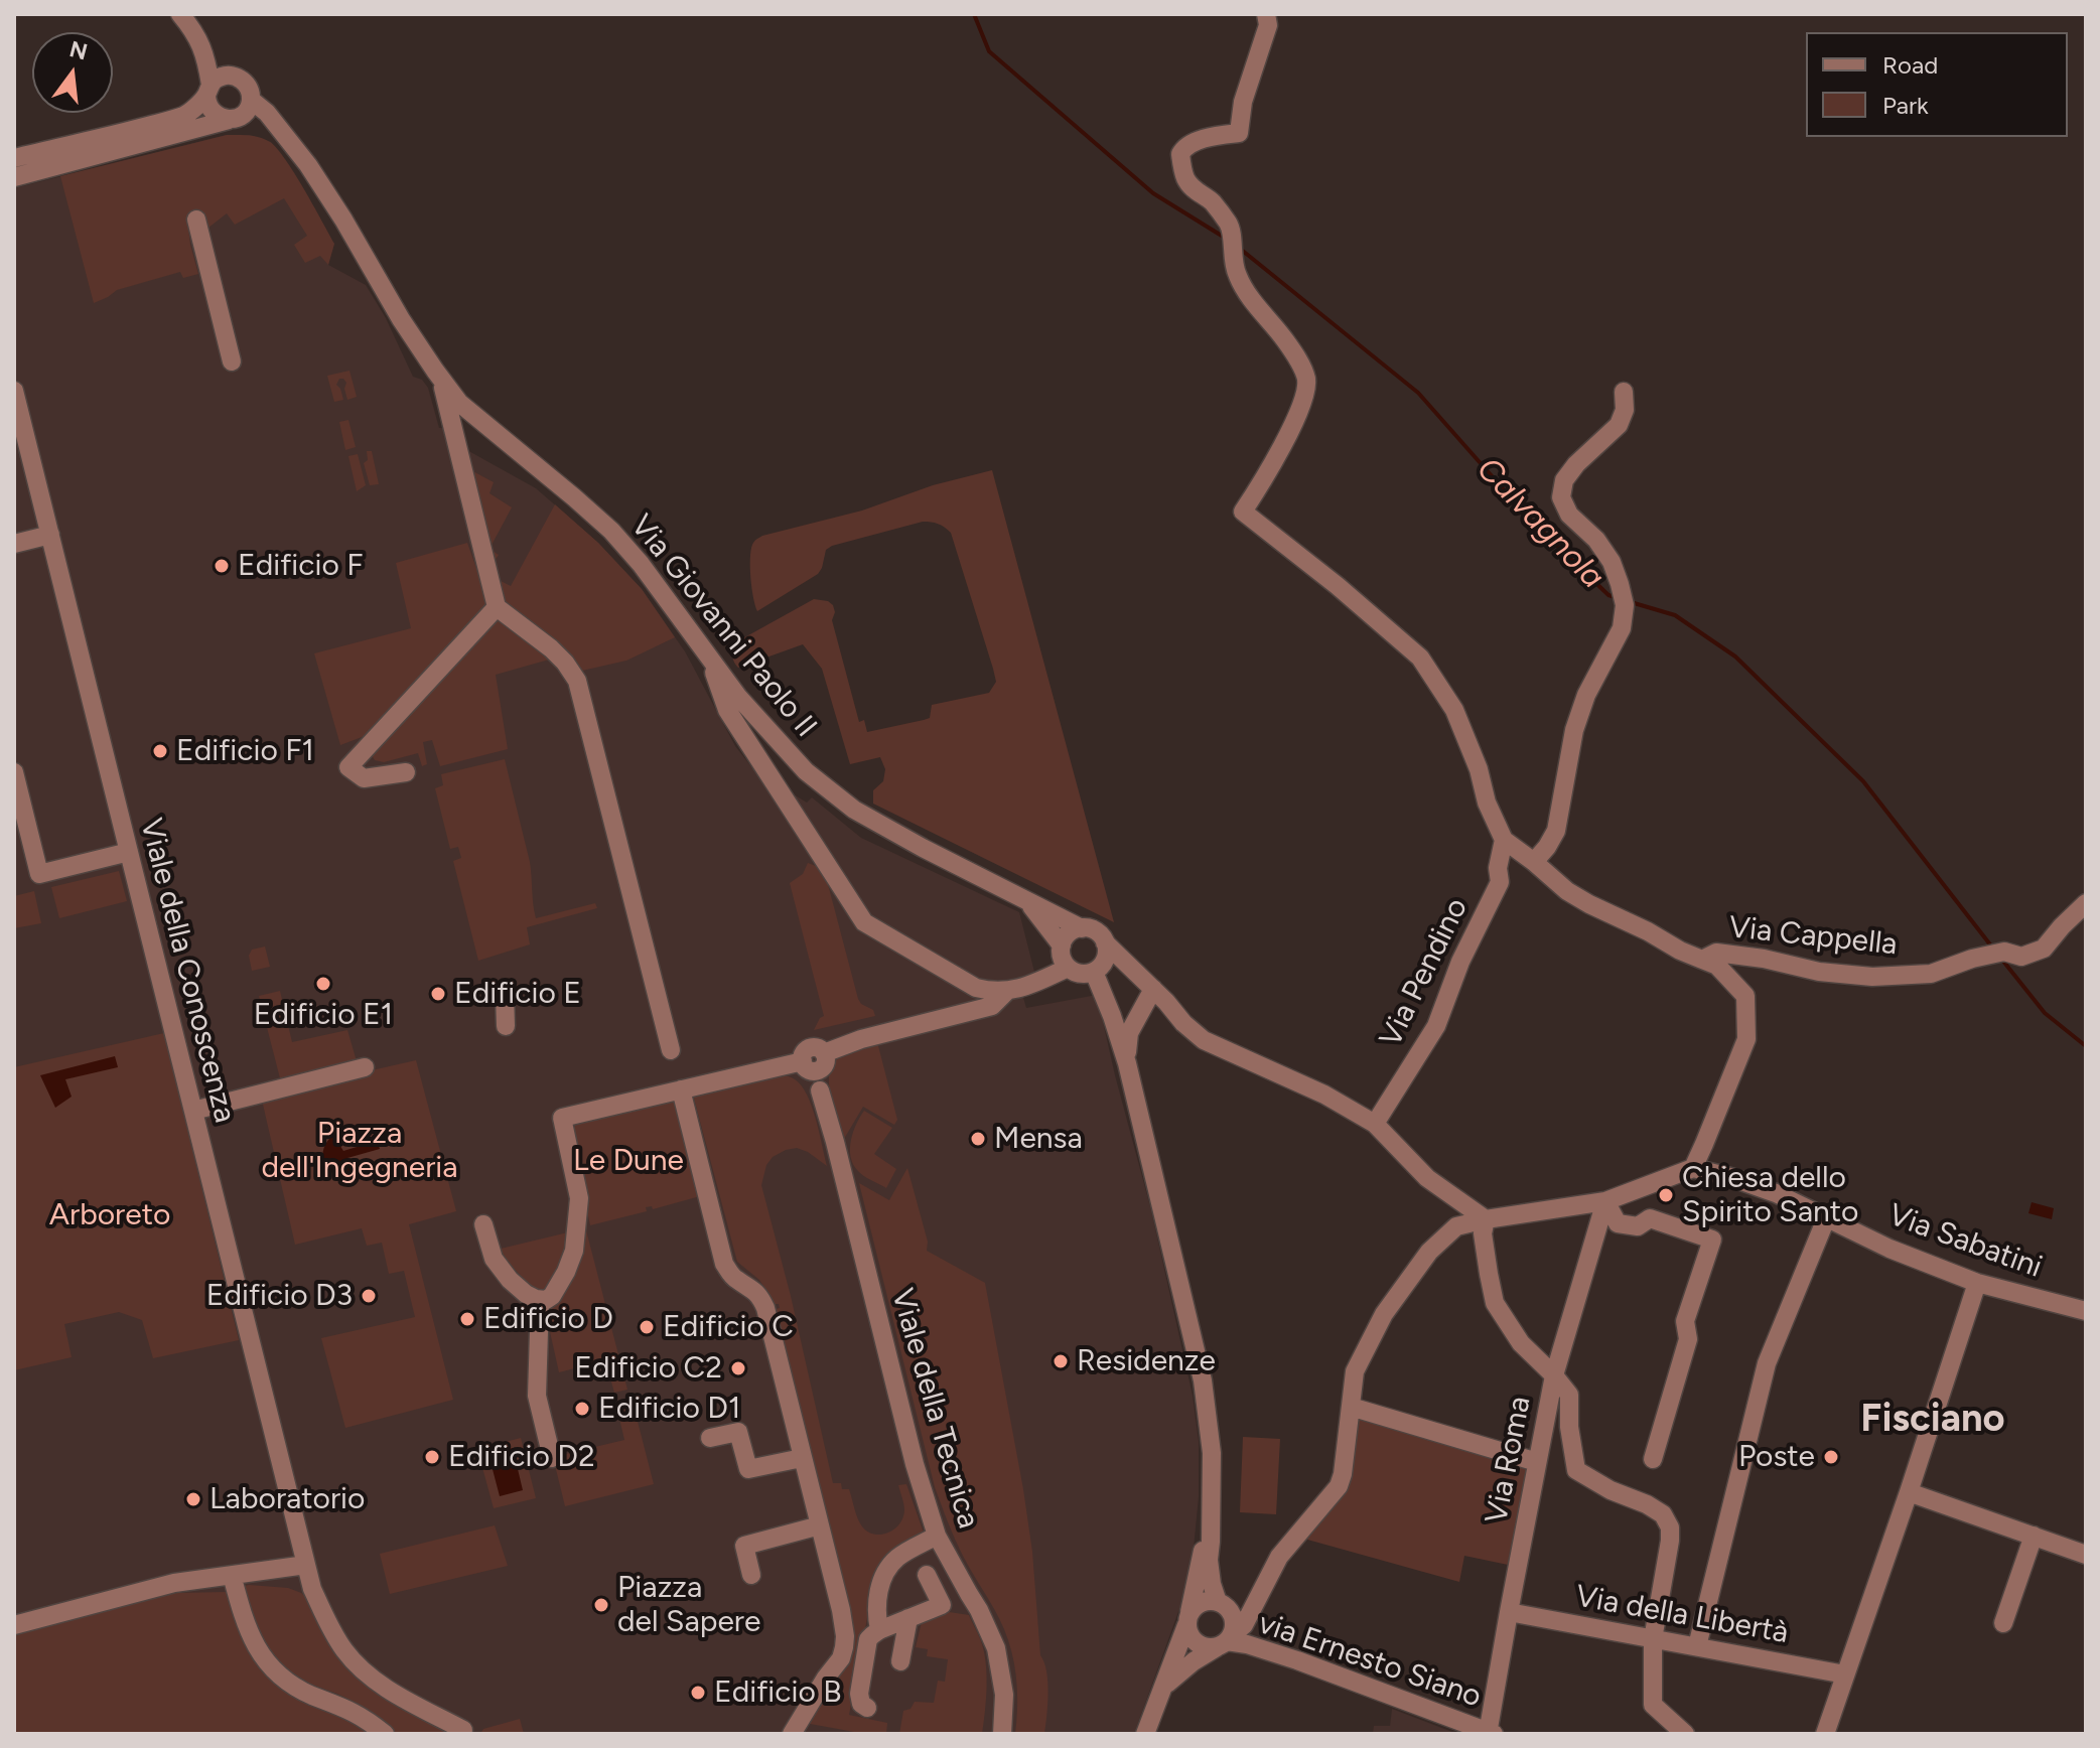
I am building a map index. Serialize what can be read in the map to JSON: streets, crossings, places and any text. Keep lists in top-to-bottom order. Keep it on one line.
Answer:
{"streets":{"street":["Via Giovanni Paolo II","Via Cappella","Viale della Conoscenza","Via Pendino","Via Sabatini","Viale della Tecnica","Via Roma","Via della Libertà","via Ernesto Siano"]},"crossings":[["Via Cappella","Via Sabatini"],["Via Roma","Via della Libertà"],["Via Roma","via Ernesto Siano"]],"districts":["Fisciano"],"water":["Calvagnola"],"parks":["Piazza dell'Ingegneria","Le Dune","Arboreto"],"places":["Edificio F","Edificio F1","Edificio E1","Edificio E","Mensa","Chiesa dello Spirito Santo","Edificio D3","Edificio D","Edificio C","Residenze","Edificio C2","Edificio D1","Edificio D2","Poste","Laboratorio","Piazza del Sapere","Edificio B"],"legend":["Road","Park"],"north":"top"}
